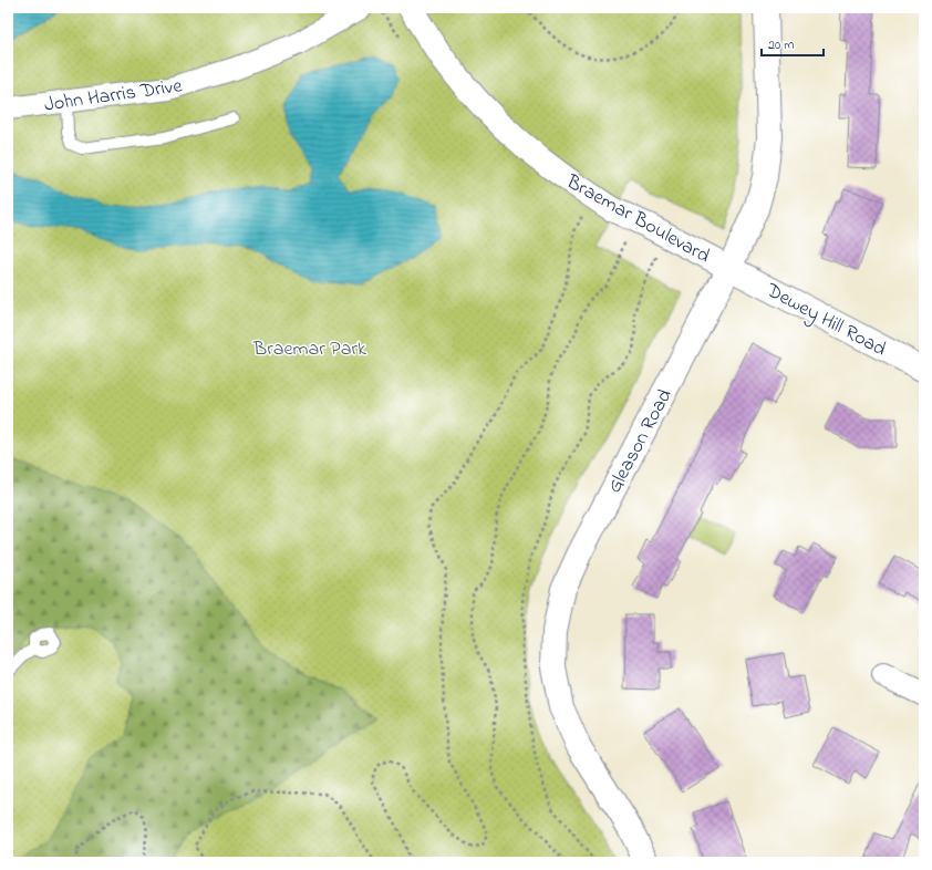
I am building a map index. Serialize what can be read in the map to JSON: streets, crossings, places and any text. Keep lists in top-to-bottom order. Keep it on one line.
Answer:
{"streets":{"street":["John Harris Drive","Braemar Boulevard","Dewey Hill Road","Gleason Road"]},"crossings":[["Braemar Boulevard","Dewey Hill Road"],["Braemar Boulevard","Gleason Road"],["Dewey Hill Road","Gleason Road"]],"parks":["Braemar Park"],"scale_bar":"20 m"}
